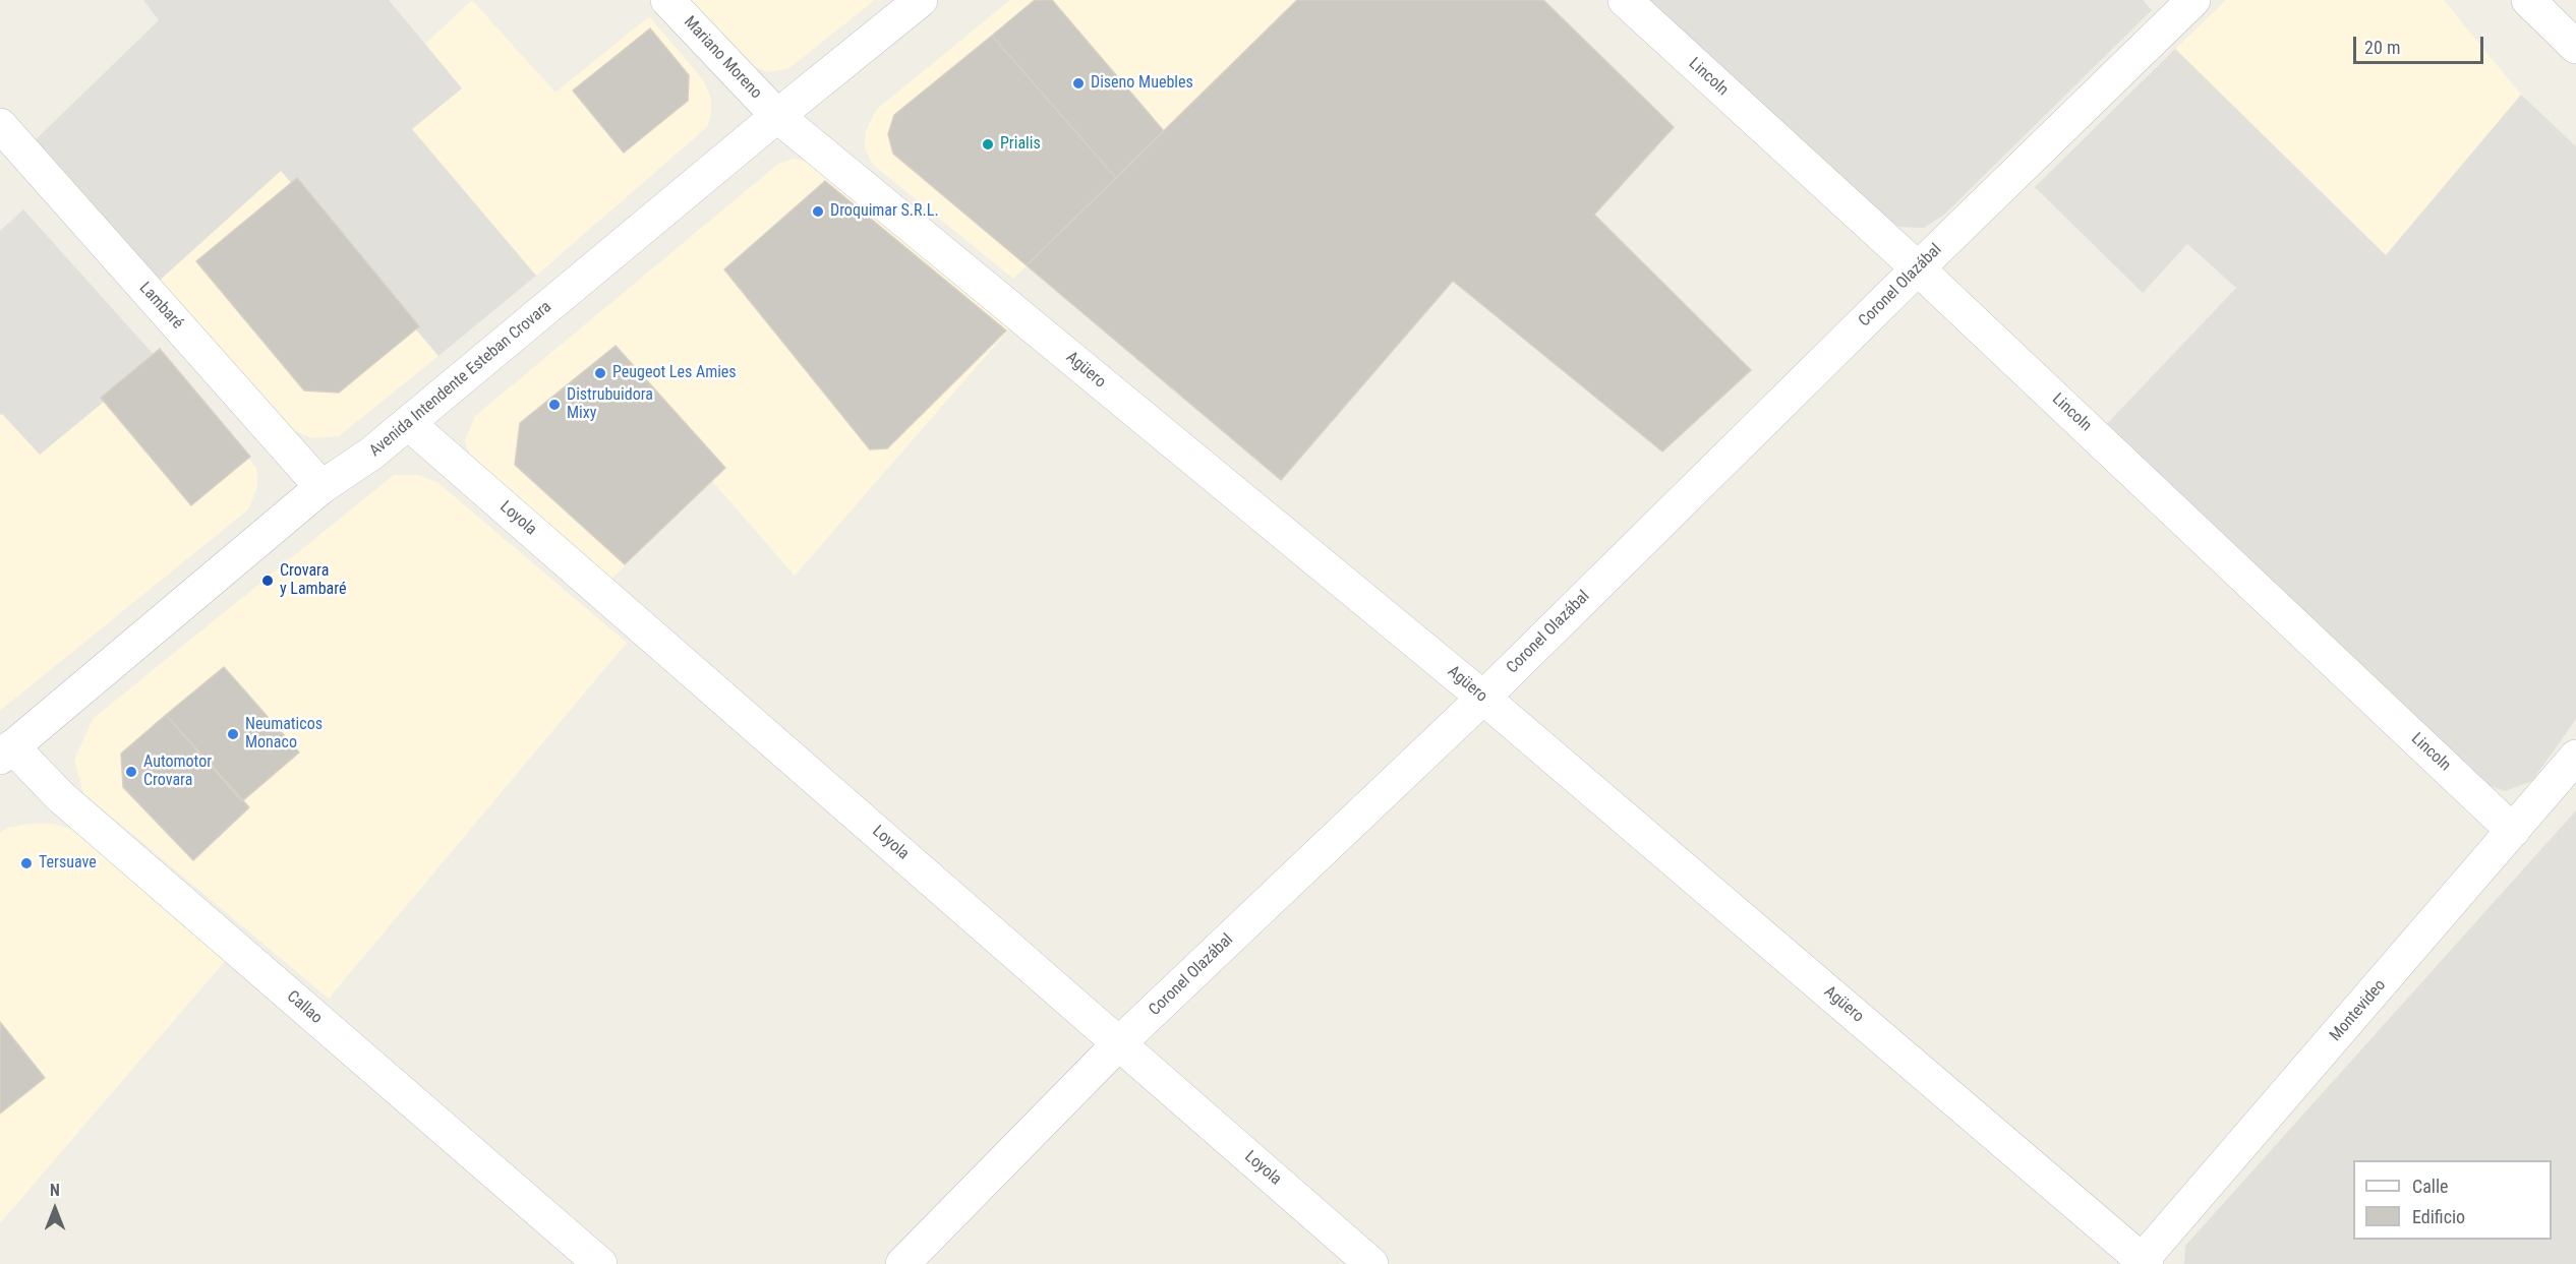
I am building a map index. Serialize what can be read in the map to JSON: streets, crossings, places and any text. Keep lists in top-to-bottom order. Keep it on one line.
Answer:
{"streets":{"street":["Mariano Moreno","Lincoln","Coronel Olazábal","Lambaré","Agüero","Avenida Intendente Esteban Crovara","Loyola","Callao","Montevideo"]},"crossings":[["Mariano Moreno","Agüero"],["Mariano Moreno","Avenida Intendente Esteban Crovara"],["Lincoln","Coronel Olazábal"],["Lincoln","Montevideo"],["Coronel Olazábal","Agüero"],["Coronel Olazábal","Loyola"],["Lambaré","Avenida Intendente Esteban Crovara"],["Agüero","Avenida Intendente Esteban Crovara"],["Agüero","Montevideo"],["Avenida Intendente Esteban Crovara","Loyola"],["Avenida Intendente Esteban Crovara","Callao"]],"places":["Diseno Muebles","Prialis","Droquimar S.R.L.","Peugeot Les Amies","Distrubuidora Mixy","Crovara y Lambaré","Neumaticos Monaco","Automotor Crovara","Tersuave"],"legend":["Calle","Edificio"],"scale_bar":"20 m","north":"top"}
